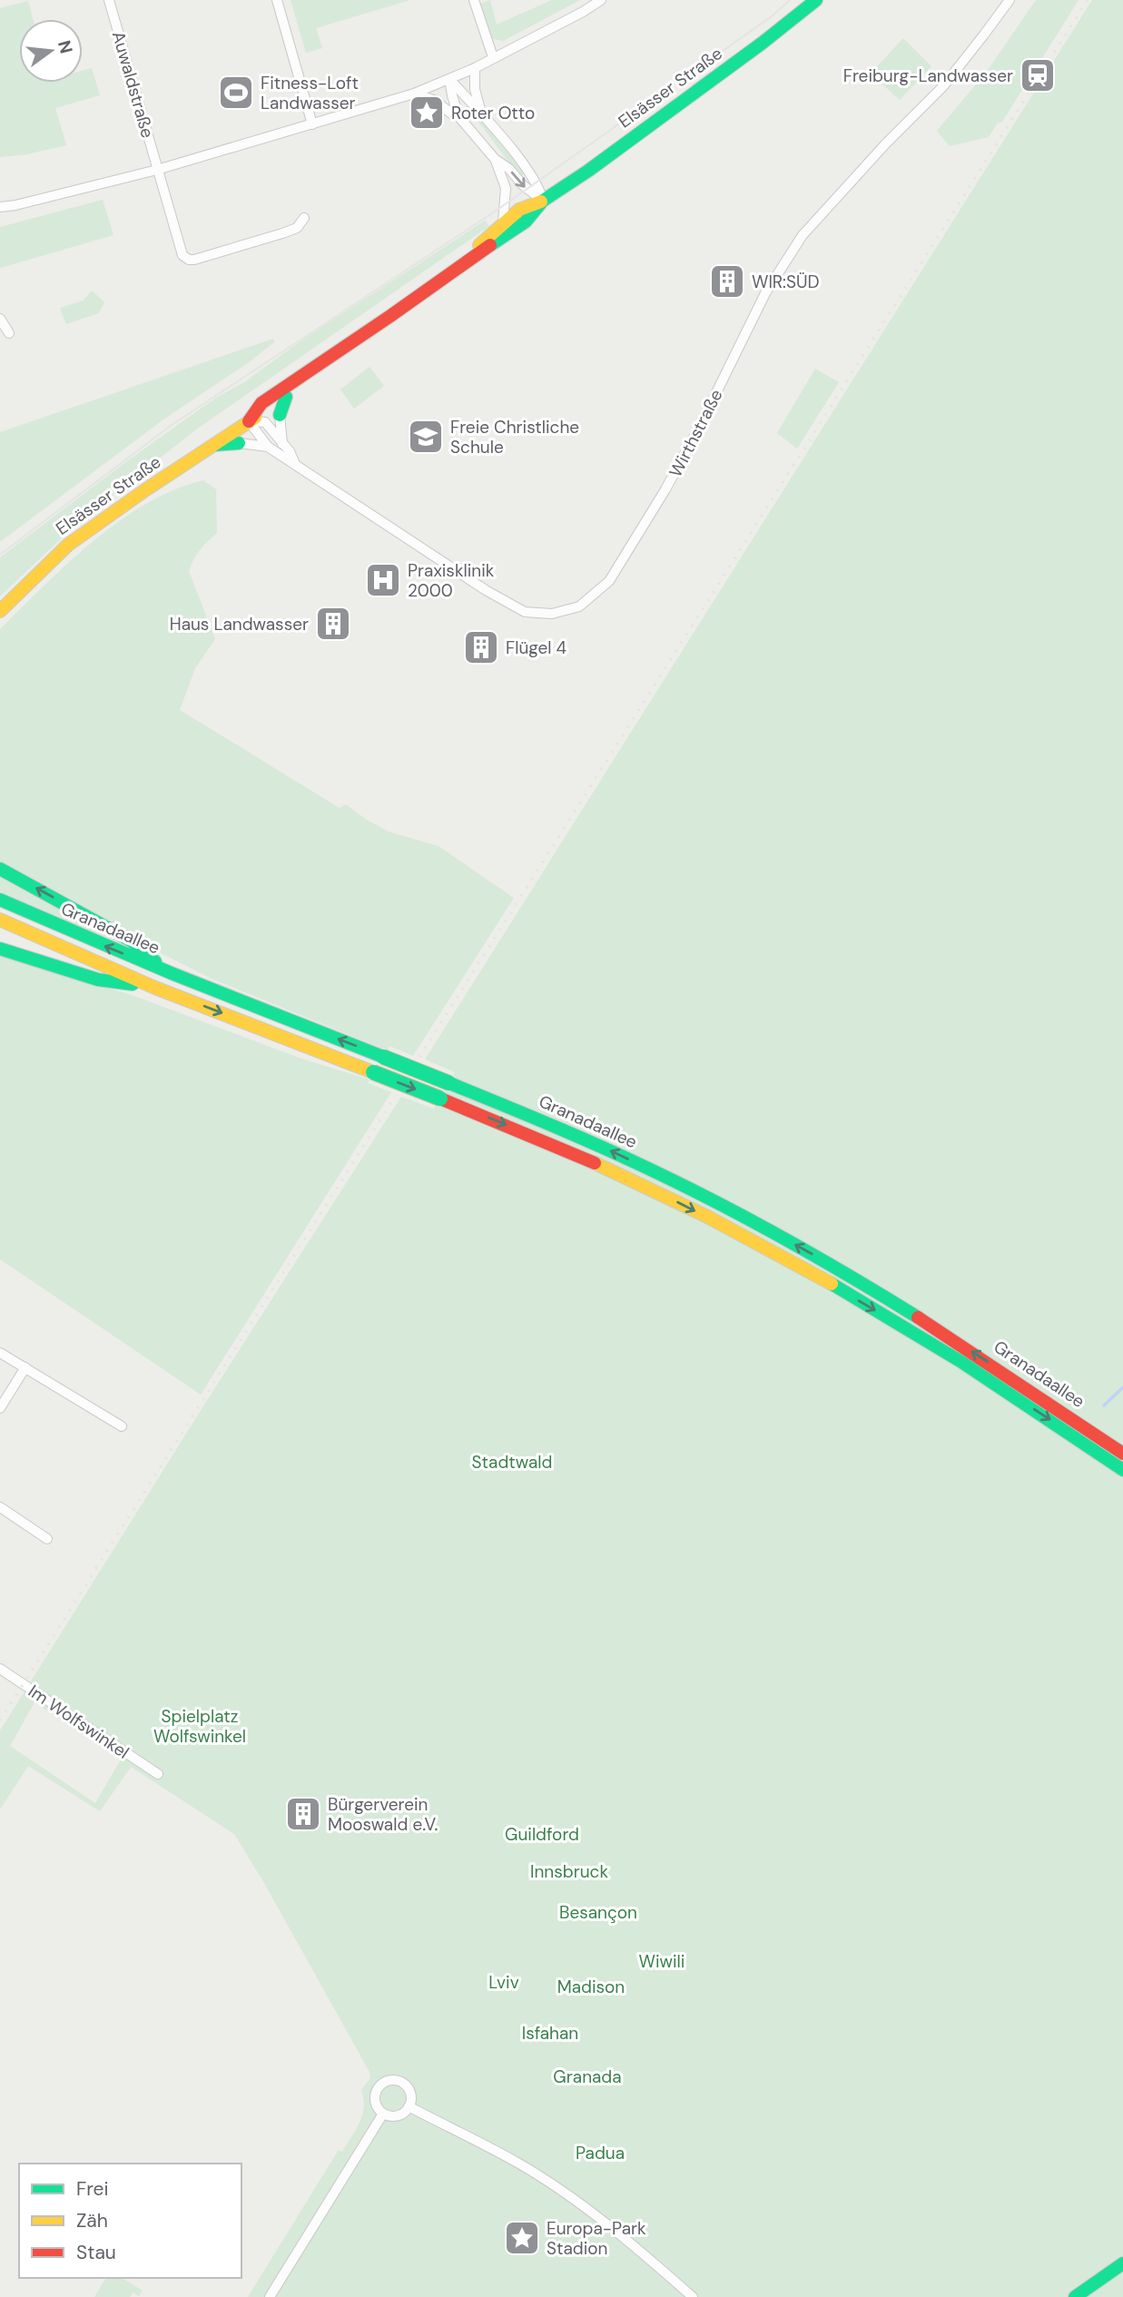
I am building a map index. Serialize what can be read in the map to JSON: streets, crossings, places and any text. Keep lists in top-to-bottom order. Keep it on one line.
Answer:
{"streets":{"main road":["Elsässer Straße","Granadaallee"],"street":["Auwaldstraße","Wirthstraße","Im Wolfswinkel"]},"crossings":[["Elsässer Straße","Wirthstraße"]],"parks":["Stadtwald","Spielplatz Wolfswinkel","Guildford","Innsbruck","Besançon","Wiwili","Lviv","Madison","Isfahan","Granada","Padua"],"places":{"station":["Freiburg-Landwasser"],"sports":["Fitness-Loft Landwasser"],"place":["Roter Otto","Europa-Park Stadion"],"building":["WIR:SÜD","Haus Landwasser","Flügel 4","Bürgerverein Mooswald e.V."],"school or university":["Freie Christliche Schule"],"hospital":["Praxisklinik 2000"]},"legend":["Frei","Zäh","Stau"],"north":"right"}
